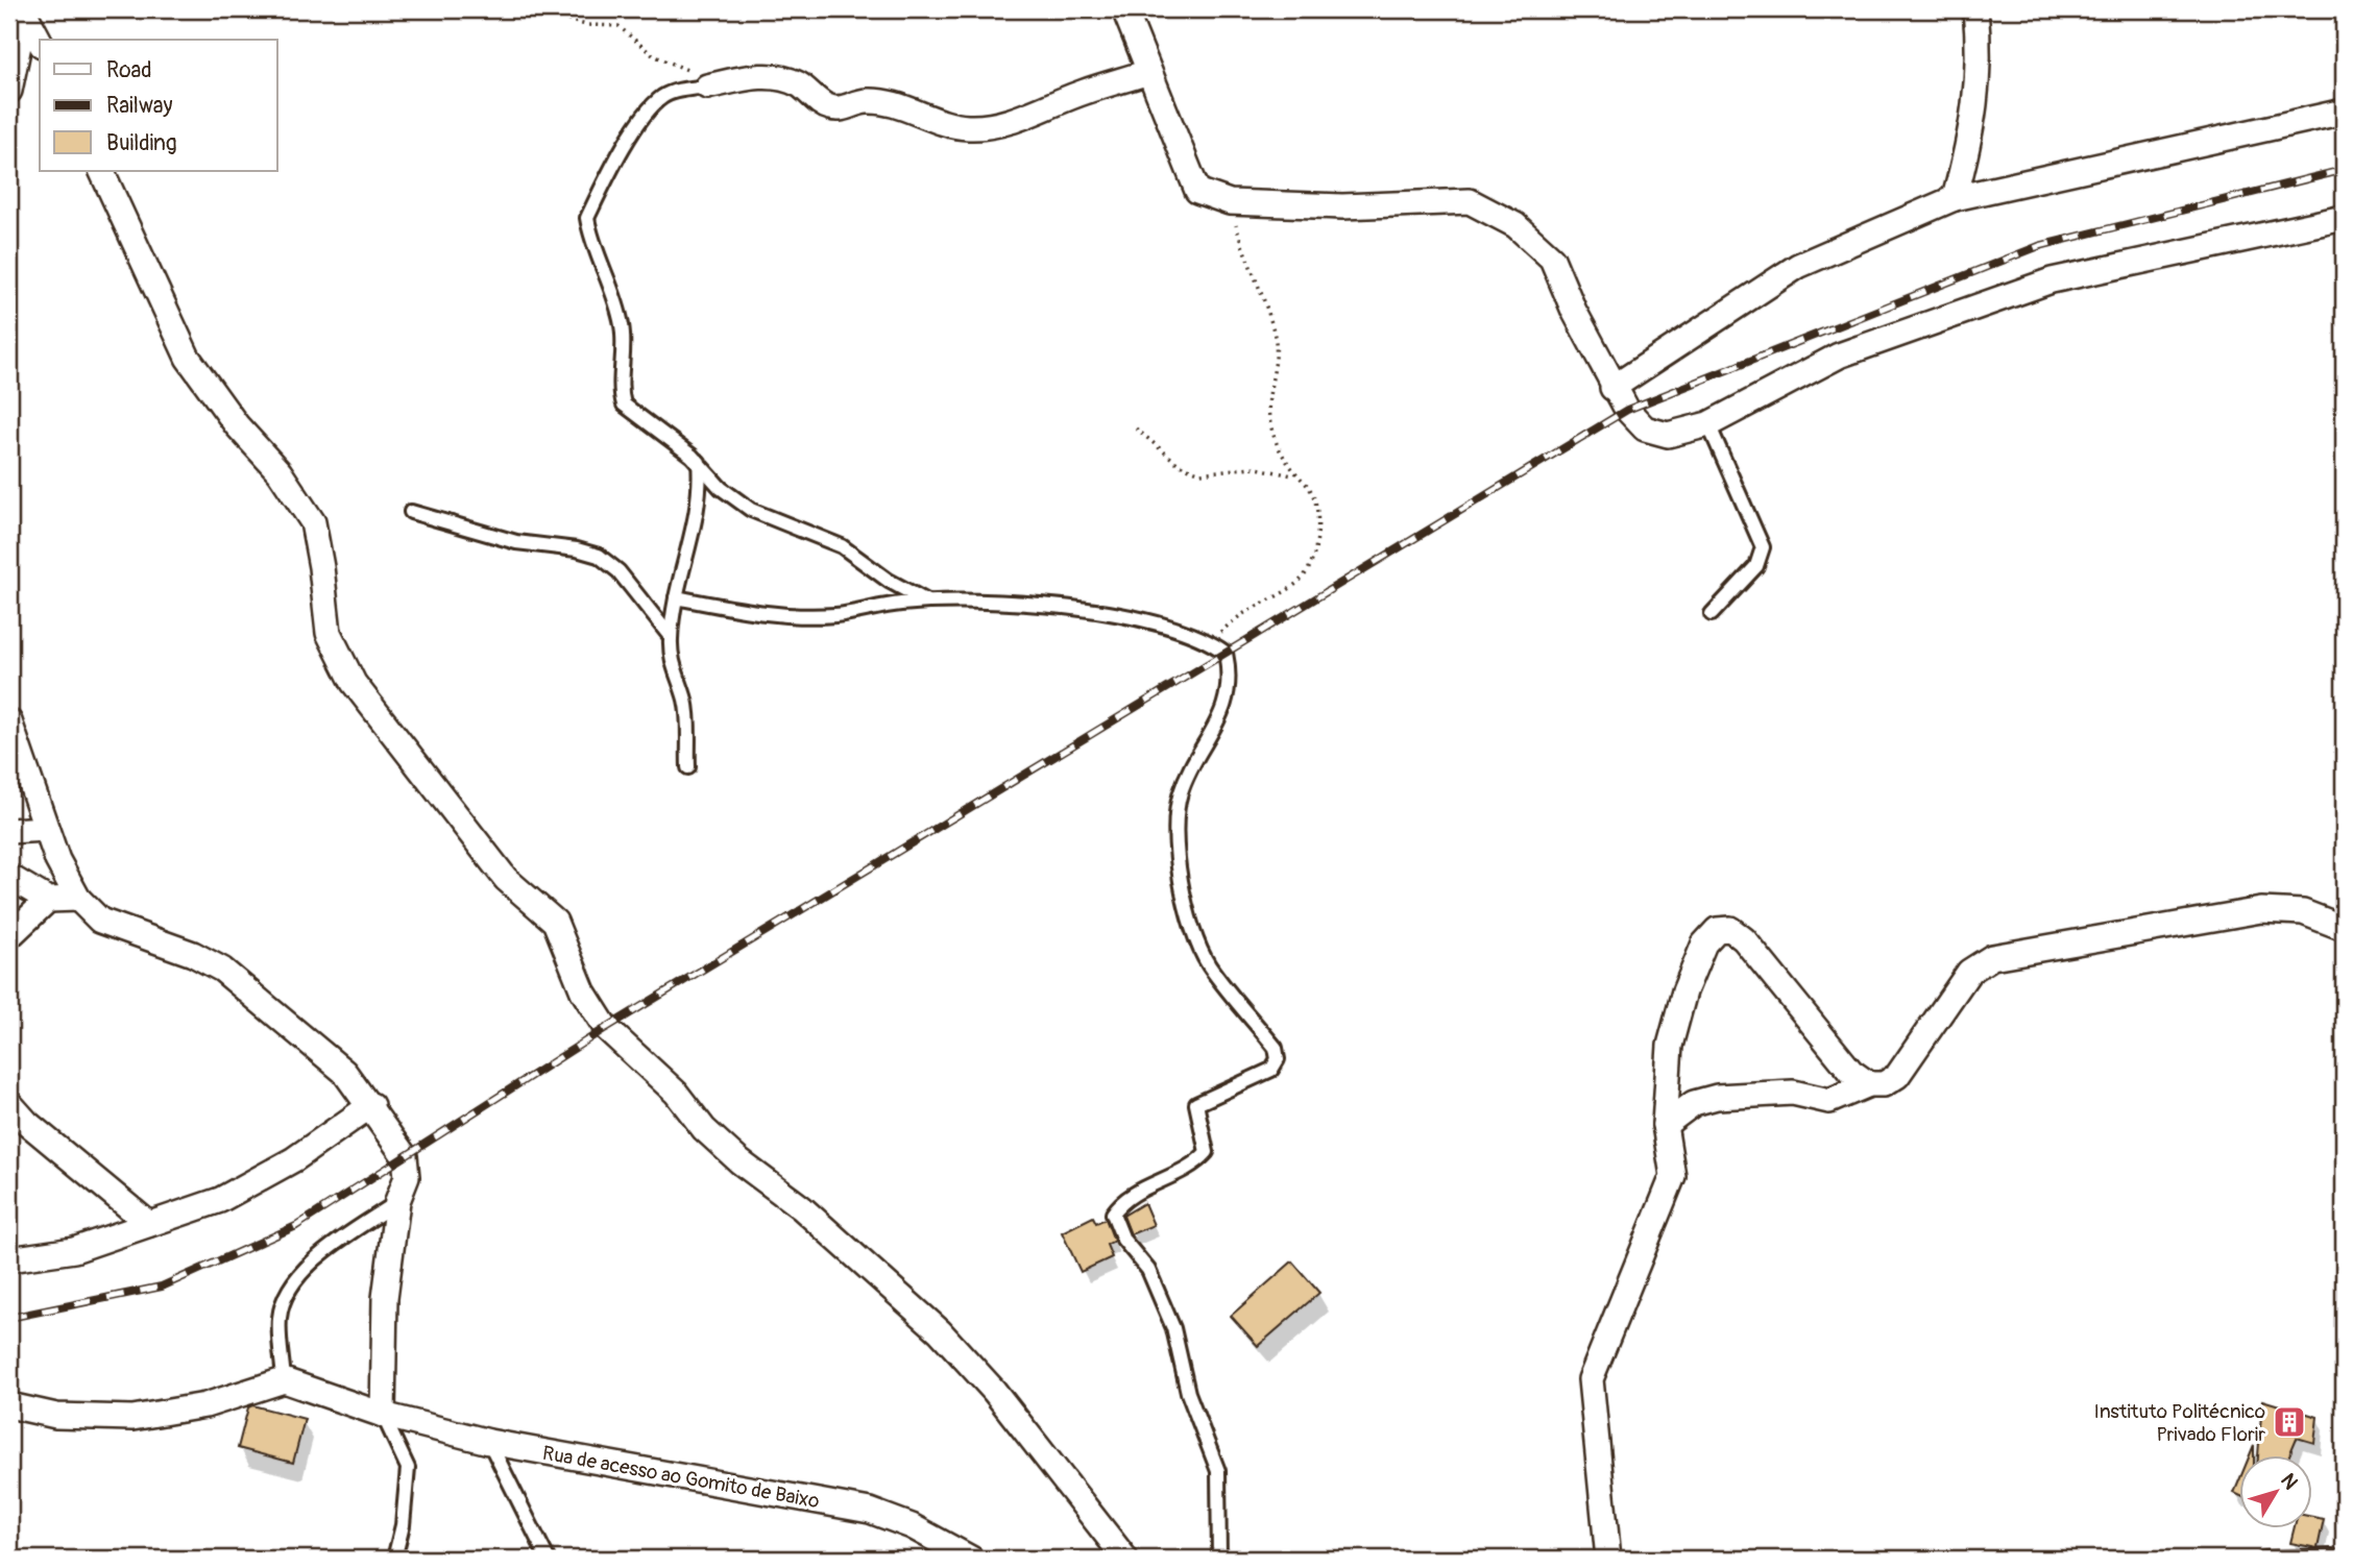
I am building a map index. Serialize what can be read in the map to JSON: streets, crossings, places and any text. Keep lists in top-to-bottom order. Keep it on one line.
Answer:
{"streets":{"street":["Rua de acesso ao Gomito de Baixo"]},"places":{"building":["Instituto Politécnico Privado Florir"]},"legend":["Road","Railway","Building"],"north":"top right"}
